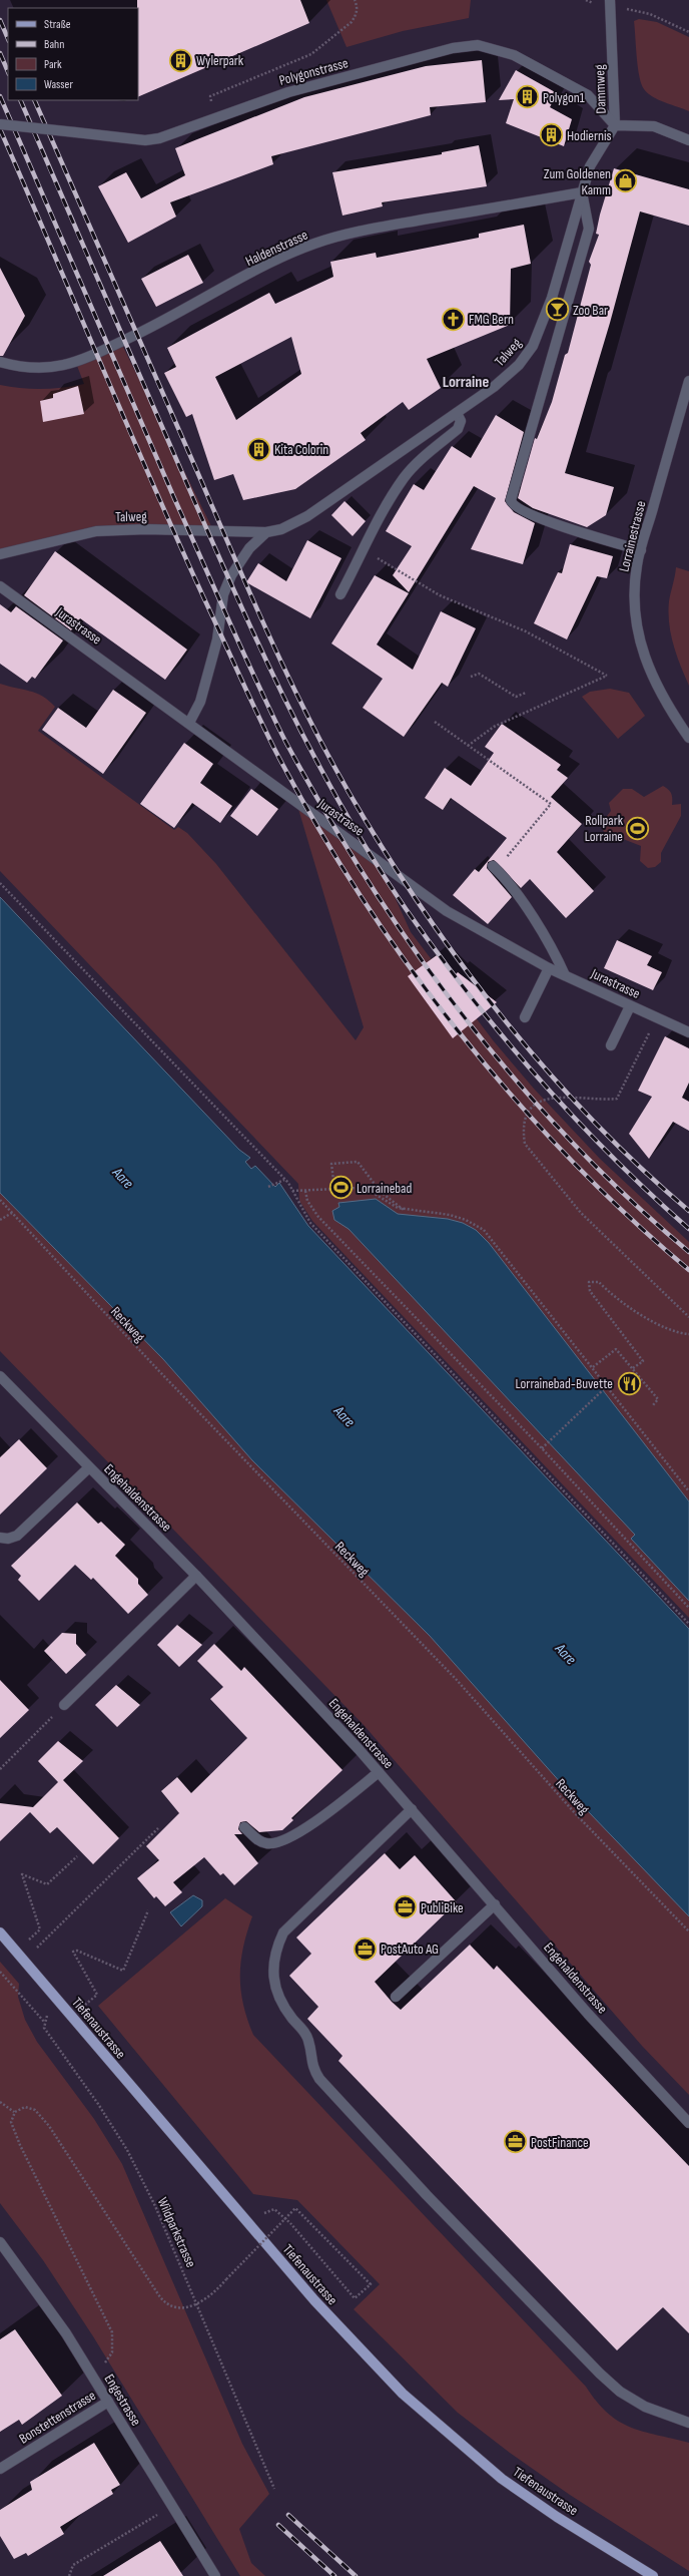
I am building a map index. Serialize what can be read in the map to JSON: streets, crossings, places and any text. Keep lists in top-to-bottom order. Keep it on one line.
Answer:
{"streets":{"main road":["Tiefenaustrasse"],"street":["Polygonstrasse","Dammweg","Haldenstrasse","Talweg","Lorrainestrasse","Jurastrasse","Engehaldenstrasse","Engestrasse","Bonstettenstrasse"],"path":["Reckweg","Wildparkstrasse"]},"crossings":[["Polygonstrasse","Dammweg"],["Polygonstrasse","Talweg"],["Dammweg","Talweg"],["Haldenstrasse","Talweg"],["Engestrasse","Bonstettenstrasse"]],"districts":["Lorraine"],"water":["Aare"],"places":{"building":["Wylerpark","Polygon1","Hodiernis","Kita Colorin"],"shop":["Zum Goldenen Kamm"],"bar":["Zoo Bar"],"church":["FMG Bern"],"sports":["Rollpark Lorraine","Lorrainebad"],"restaurant":["Lorrainebad-Buvette"],"office":["PubliBike","PostAuto AG","PostFinance"]},"legend":["Straße","Bahn","Park","Wasser"]}
